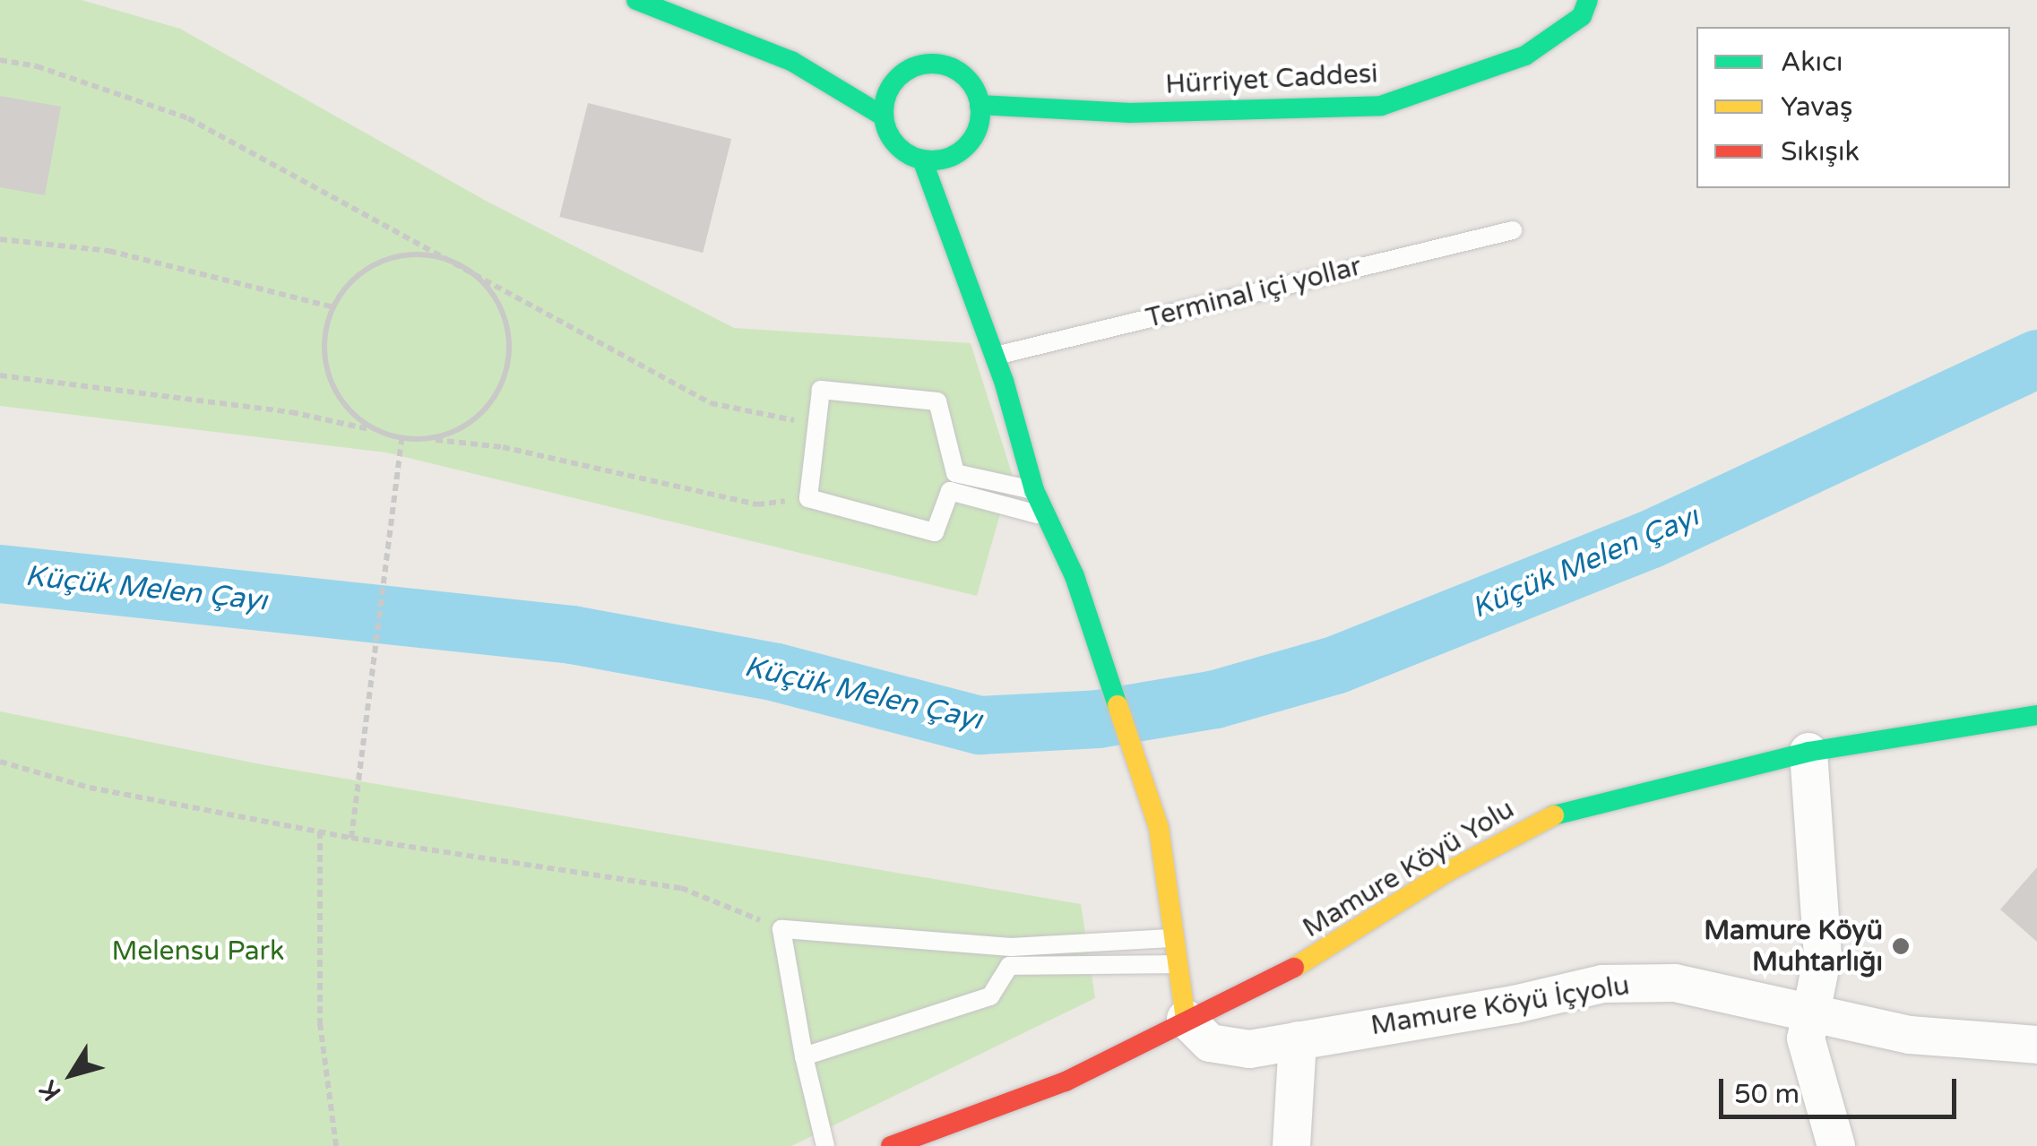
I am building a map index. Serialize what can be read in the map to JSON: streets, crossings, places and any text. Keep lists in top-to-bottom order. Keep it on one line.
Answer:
{"streets":{"street":["Hürriyet Caddesi","Mamure Köyü Yolu","Mamure Köyü İçyolu"],"lane":["Terminal içi yollar"]},"crossings":[["Mamure Köyü Yolu","Mamure Köyü İçyolu"]],"water":["Küçük Melen Çayı"],"parks":["Melensu Park"],"places":["Mamure Köyü Muhtarlığı"],"legend":["Akıcı","Yavaş","Sıkışık"],"scale_bar":"50 m","north":"bottom left"}
